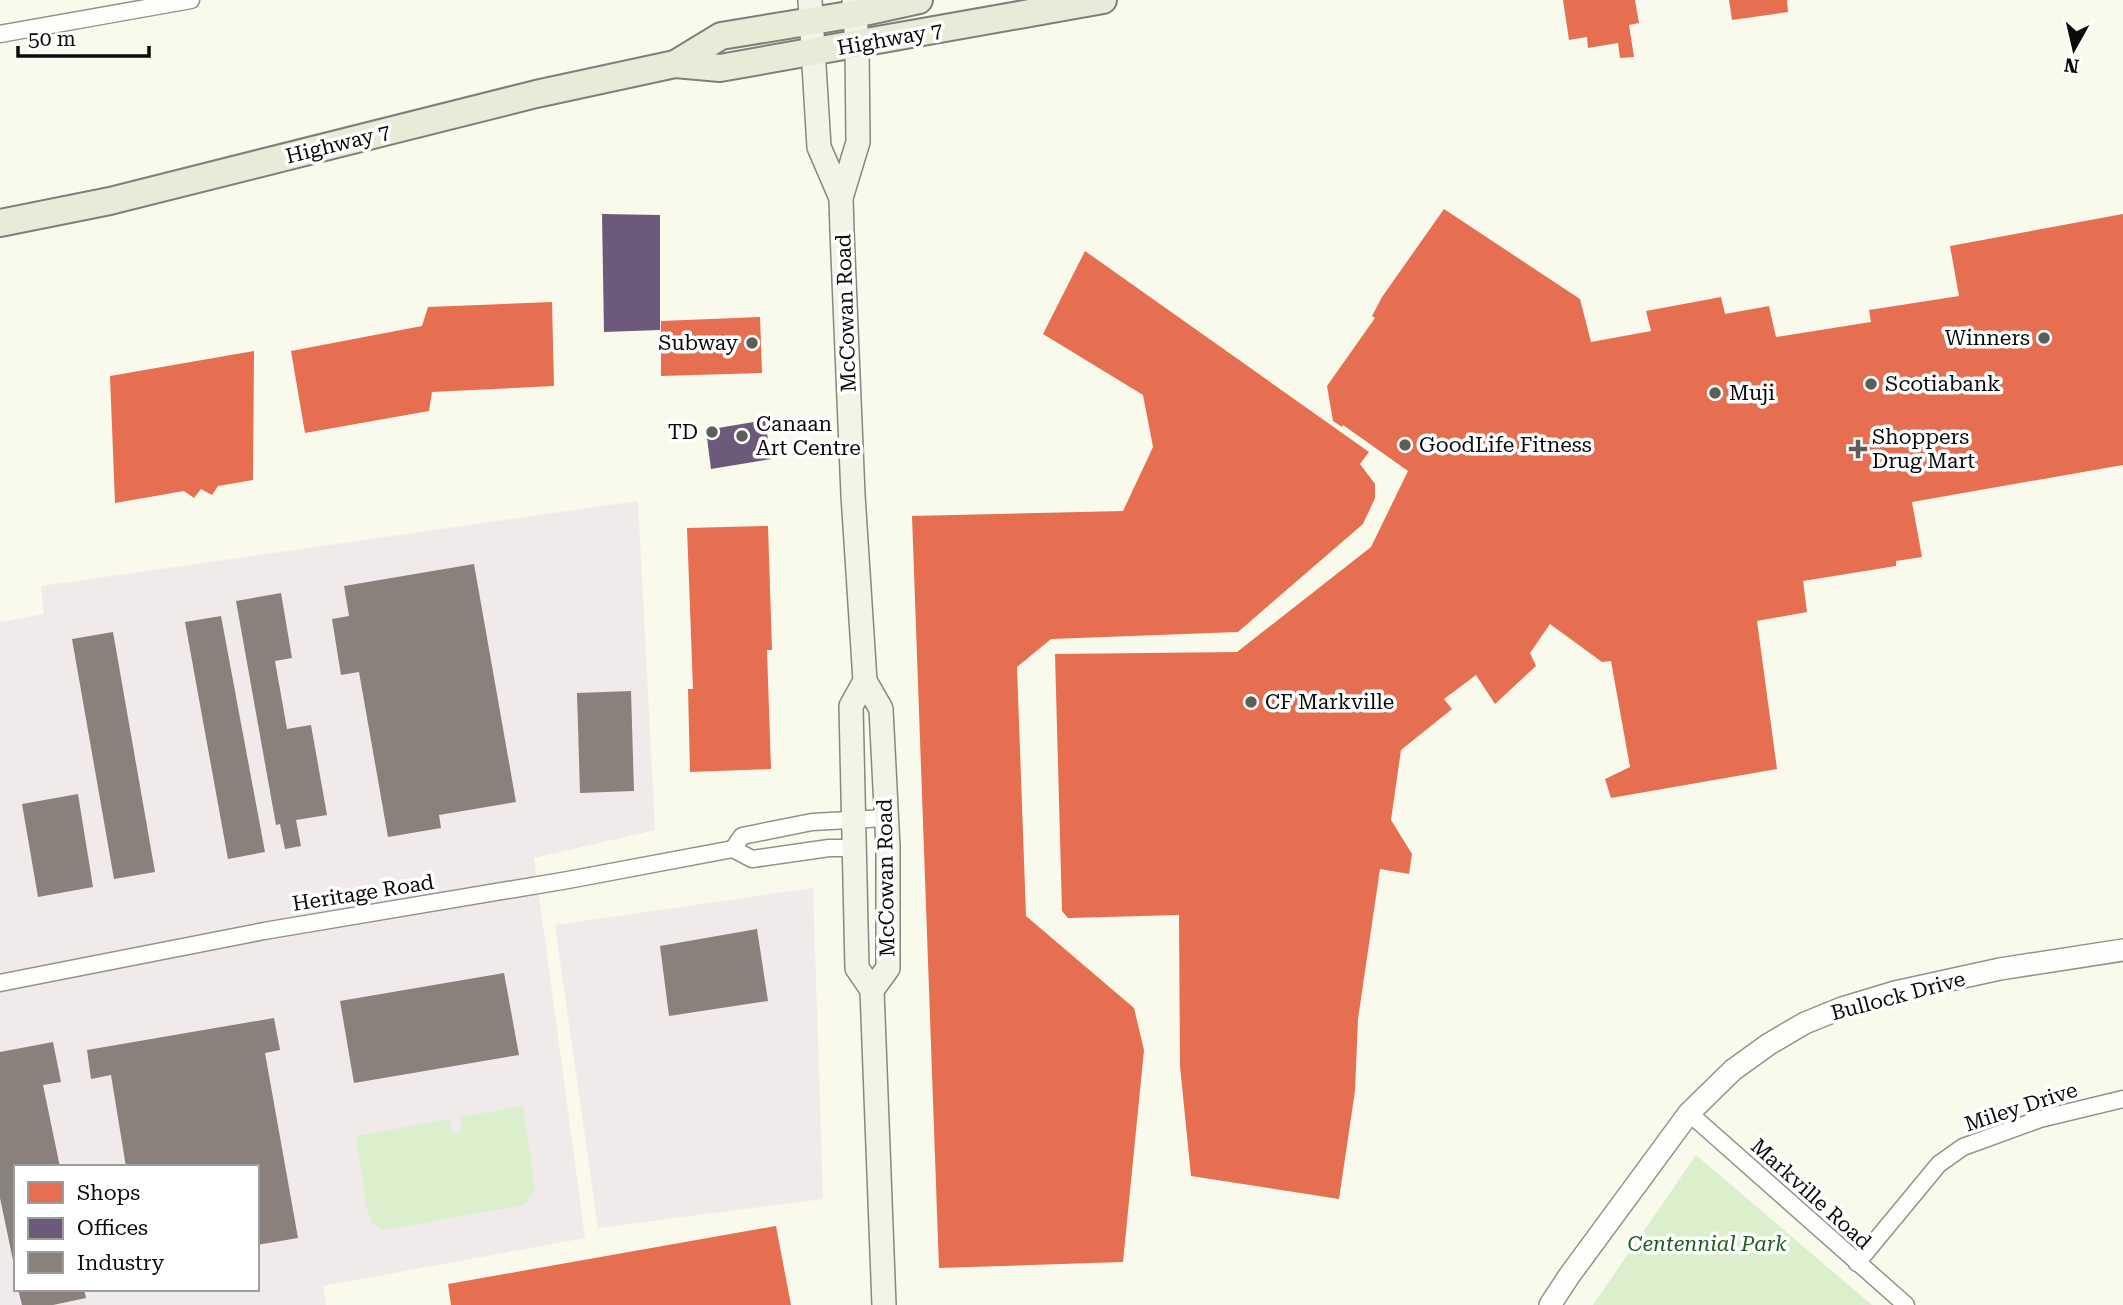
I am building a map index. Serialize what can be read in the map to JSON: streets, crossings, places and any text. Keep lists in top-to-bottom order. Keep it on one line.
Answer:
{"streets":{"main road":["Highway 7","McCowan Road"],"street":["Heritage Road","Bullock Drive","Miley Drive","Markville Road"]},"crossings":[["Highway 7","McCowan Road"],["McCowan Road","Heritage Road"],["Bullock Drive","Markville Road"],["Miley Drive","Markville Road"]],"parks":["Centennial Park"],"places":{"other":["Winners","Subway","Scotiabank","Muji","TD","Canaan Art Centre","GoodLife Fitness","CF Markville"],"health":["Shoppers Drug Mart"]},"legend":["Shops","Offices","Industry"],"scale_bar":"50 m","north":"bottom"}
